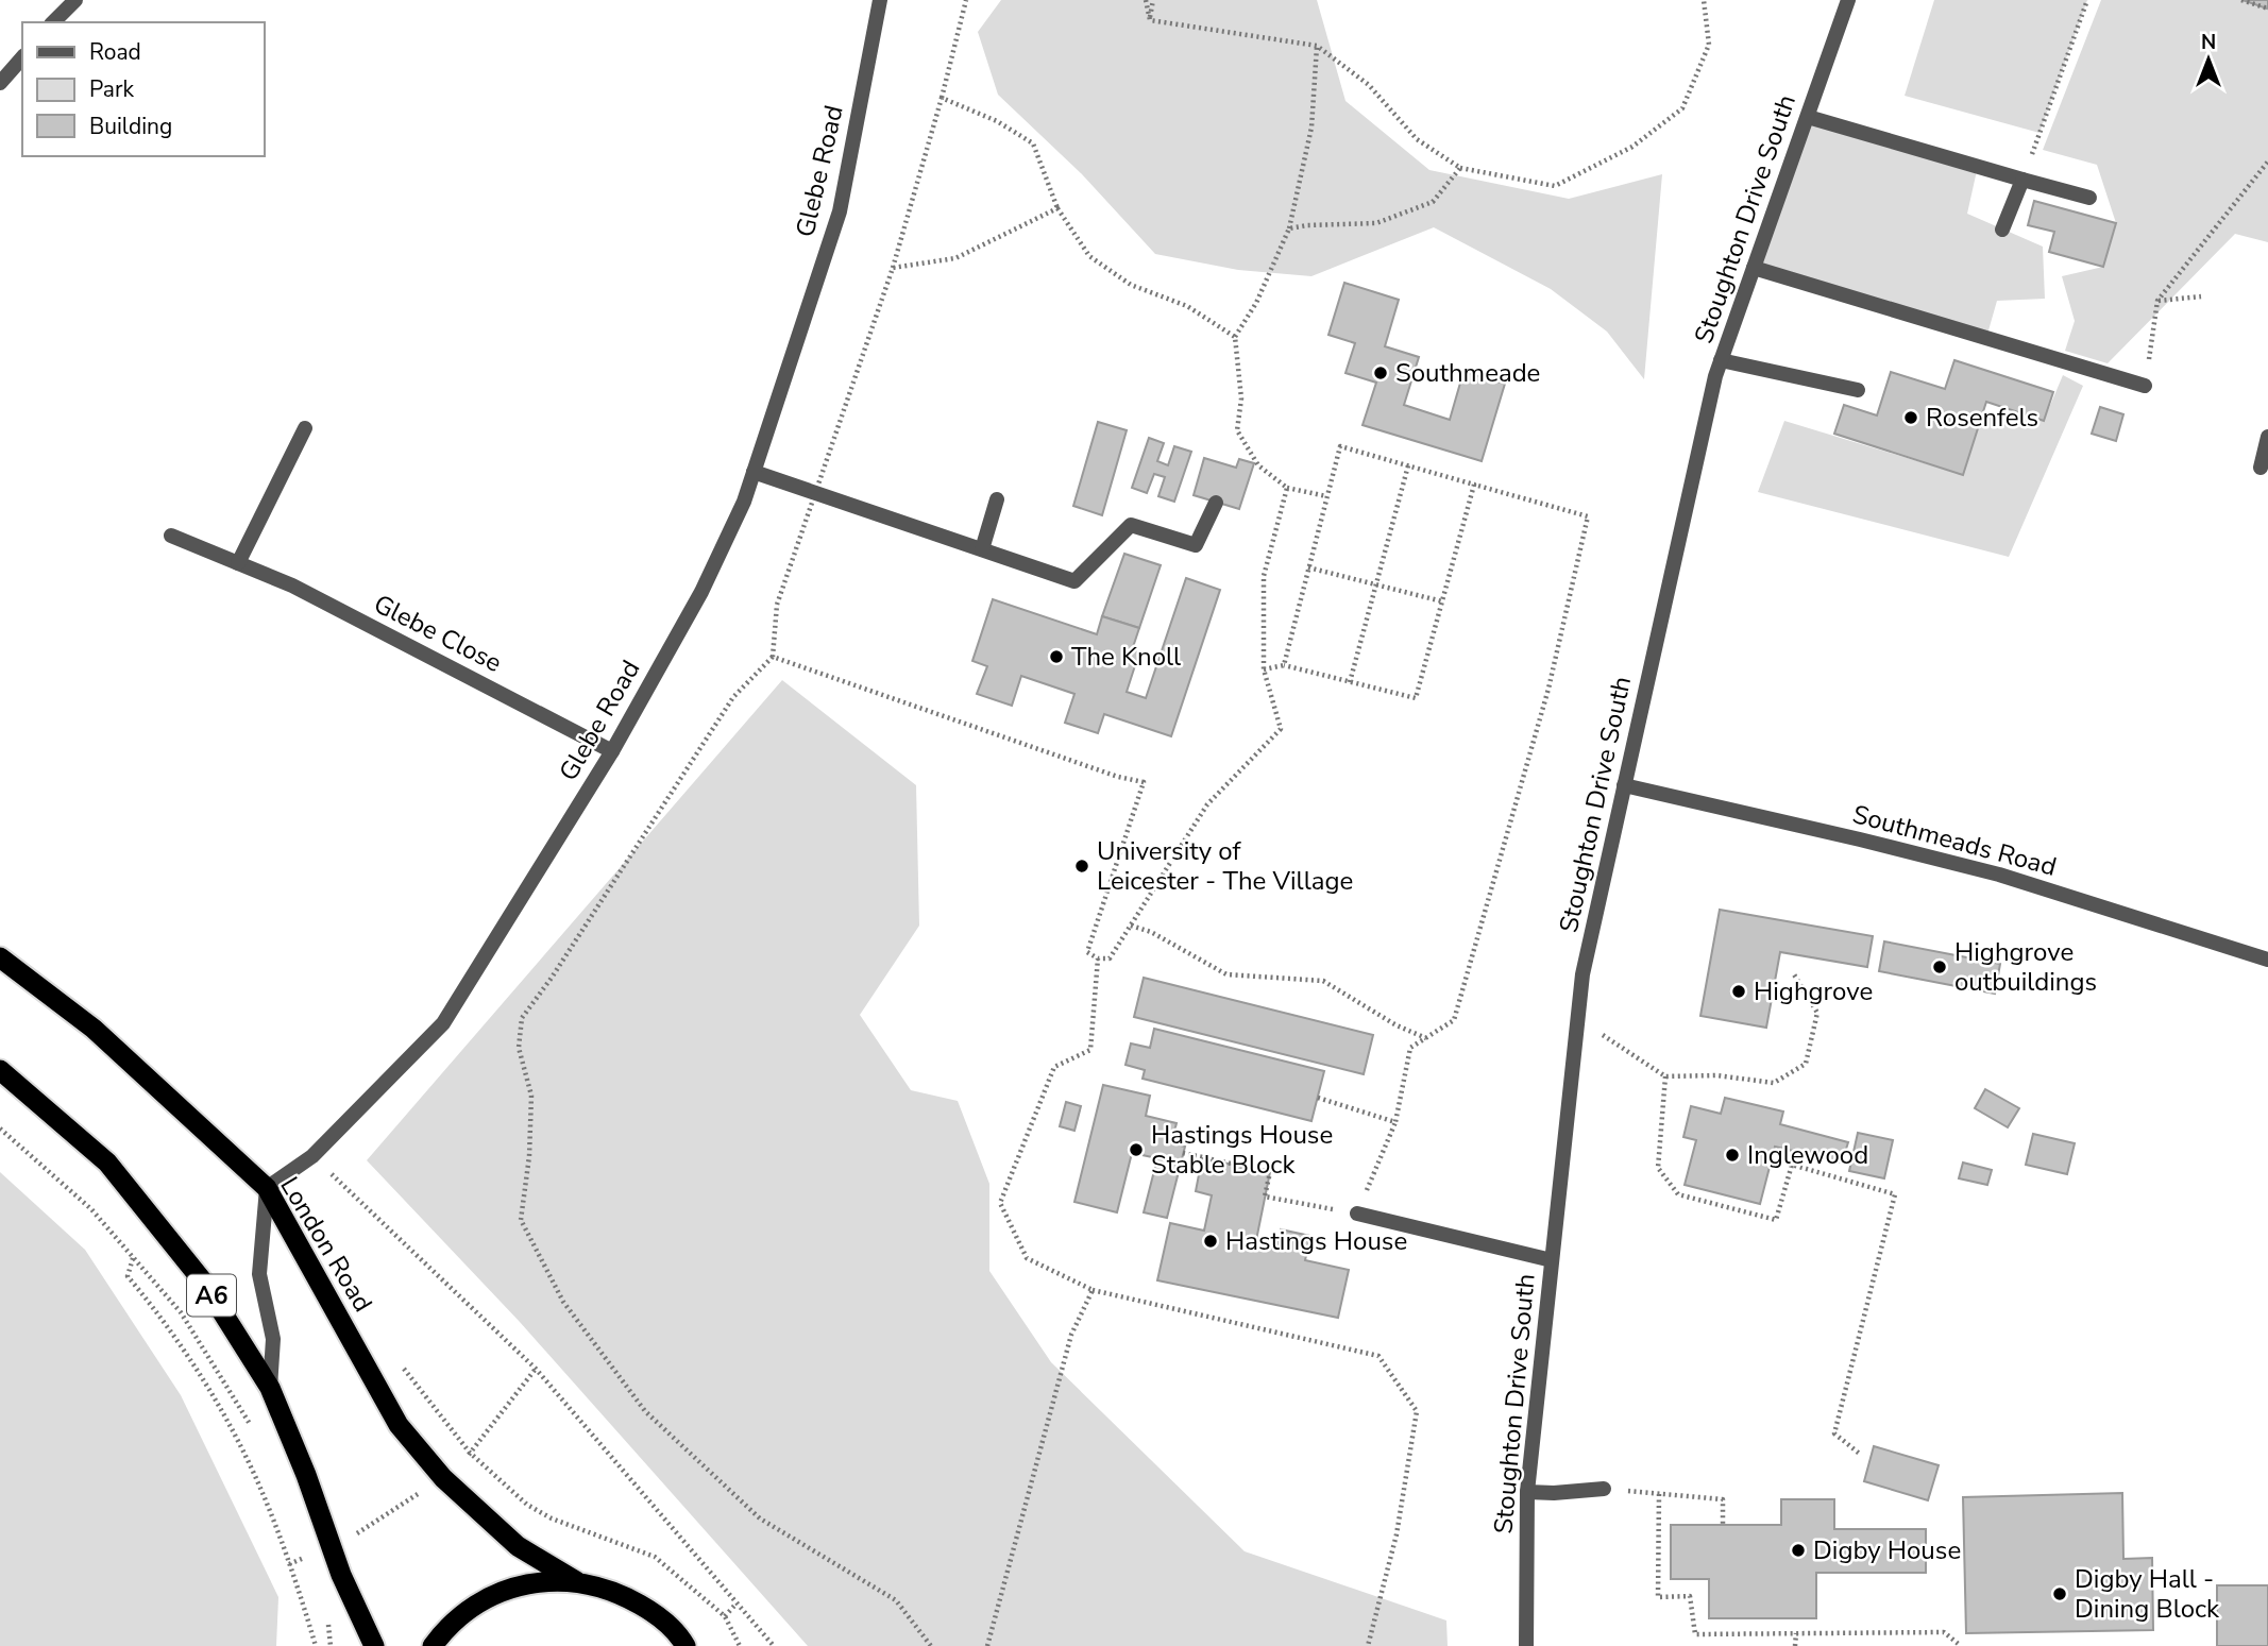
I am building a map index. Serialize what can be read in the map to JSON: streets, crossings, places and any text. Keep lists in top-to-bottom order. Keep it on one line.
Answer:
{"streets":{"highway":["London Road","A6"],"street":["Glebe Road","Stoughton Drive South","Glebe Close","Southmeads Road"]},"crossings":[["Glebe Road","Glebe Close"],["Glebe Road","London Road"],["Stoughton Drive South","Southmeads Road"]],"places":["Southmeade","Rosenfels","The Knoll","University of Leicester - The Village","Highgrove outbuildings","Highgrove","Hastings House Stable Block","Inglewood","Hastings House","Digby House","Digby Hall - Dining Block"],"legend":["Road","Park","Building"],"north":"top"}
